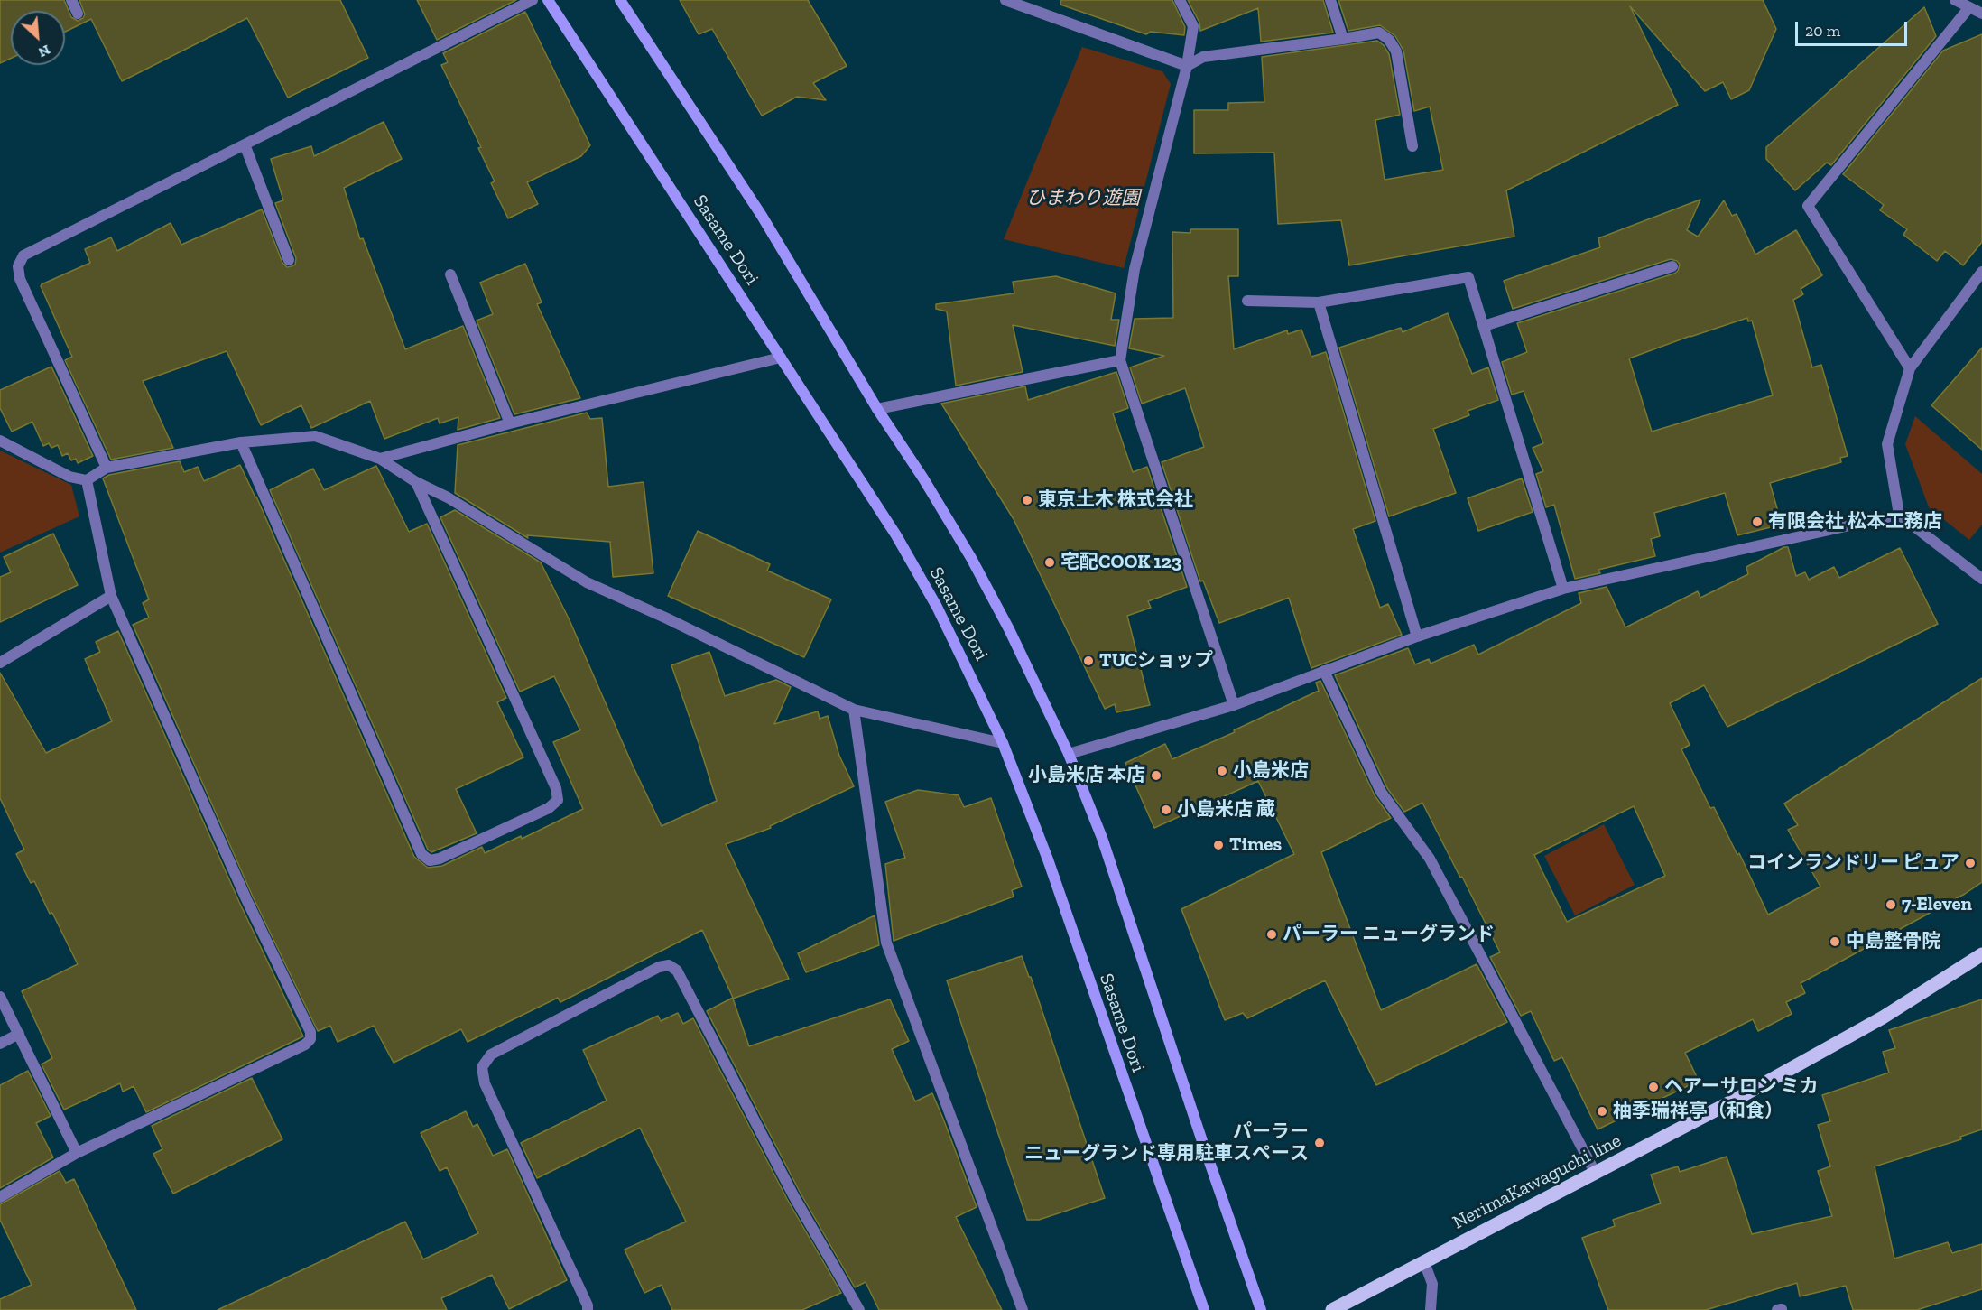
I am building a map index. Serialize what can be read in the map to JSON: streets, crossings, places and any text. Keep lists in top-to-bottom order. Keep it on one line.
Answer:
{"streets":{"main road":["Sasame Dori","NerimaKawaguchi line"]},"parks":["ひまわり遊園"],"places":["東京土木 株式会社","有限会社 松本工務店","宅配COOK 123","TUCショップ","小島米店","小島米店 本店","小島米店 蔵","Times","コインランドリー ピュア","7-Eleven","パーラー ニューグランド","中島整骨院","ヘアーサロン ミカ","柚季瑞祥亭（和食）","パーラー ニューグランド専用駐車スペース"],"scale_bar":"20 m","north":"bottom right"}
